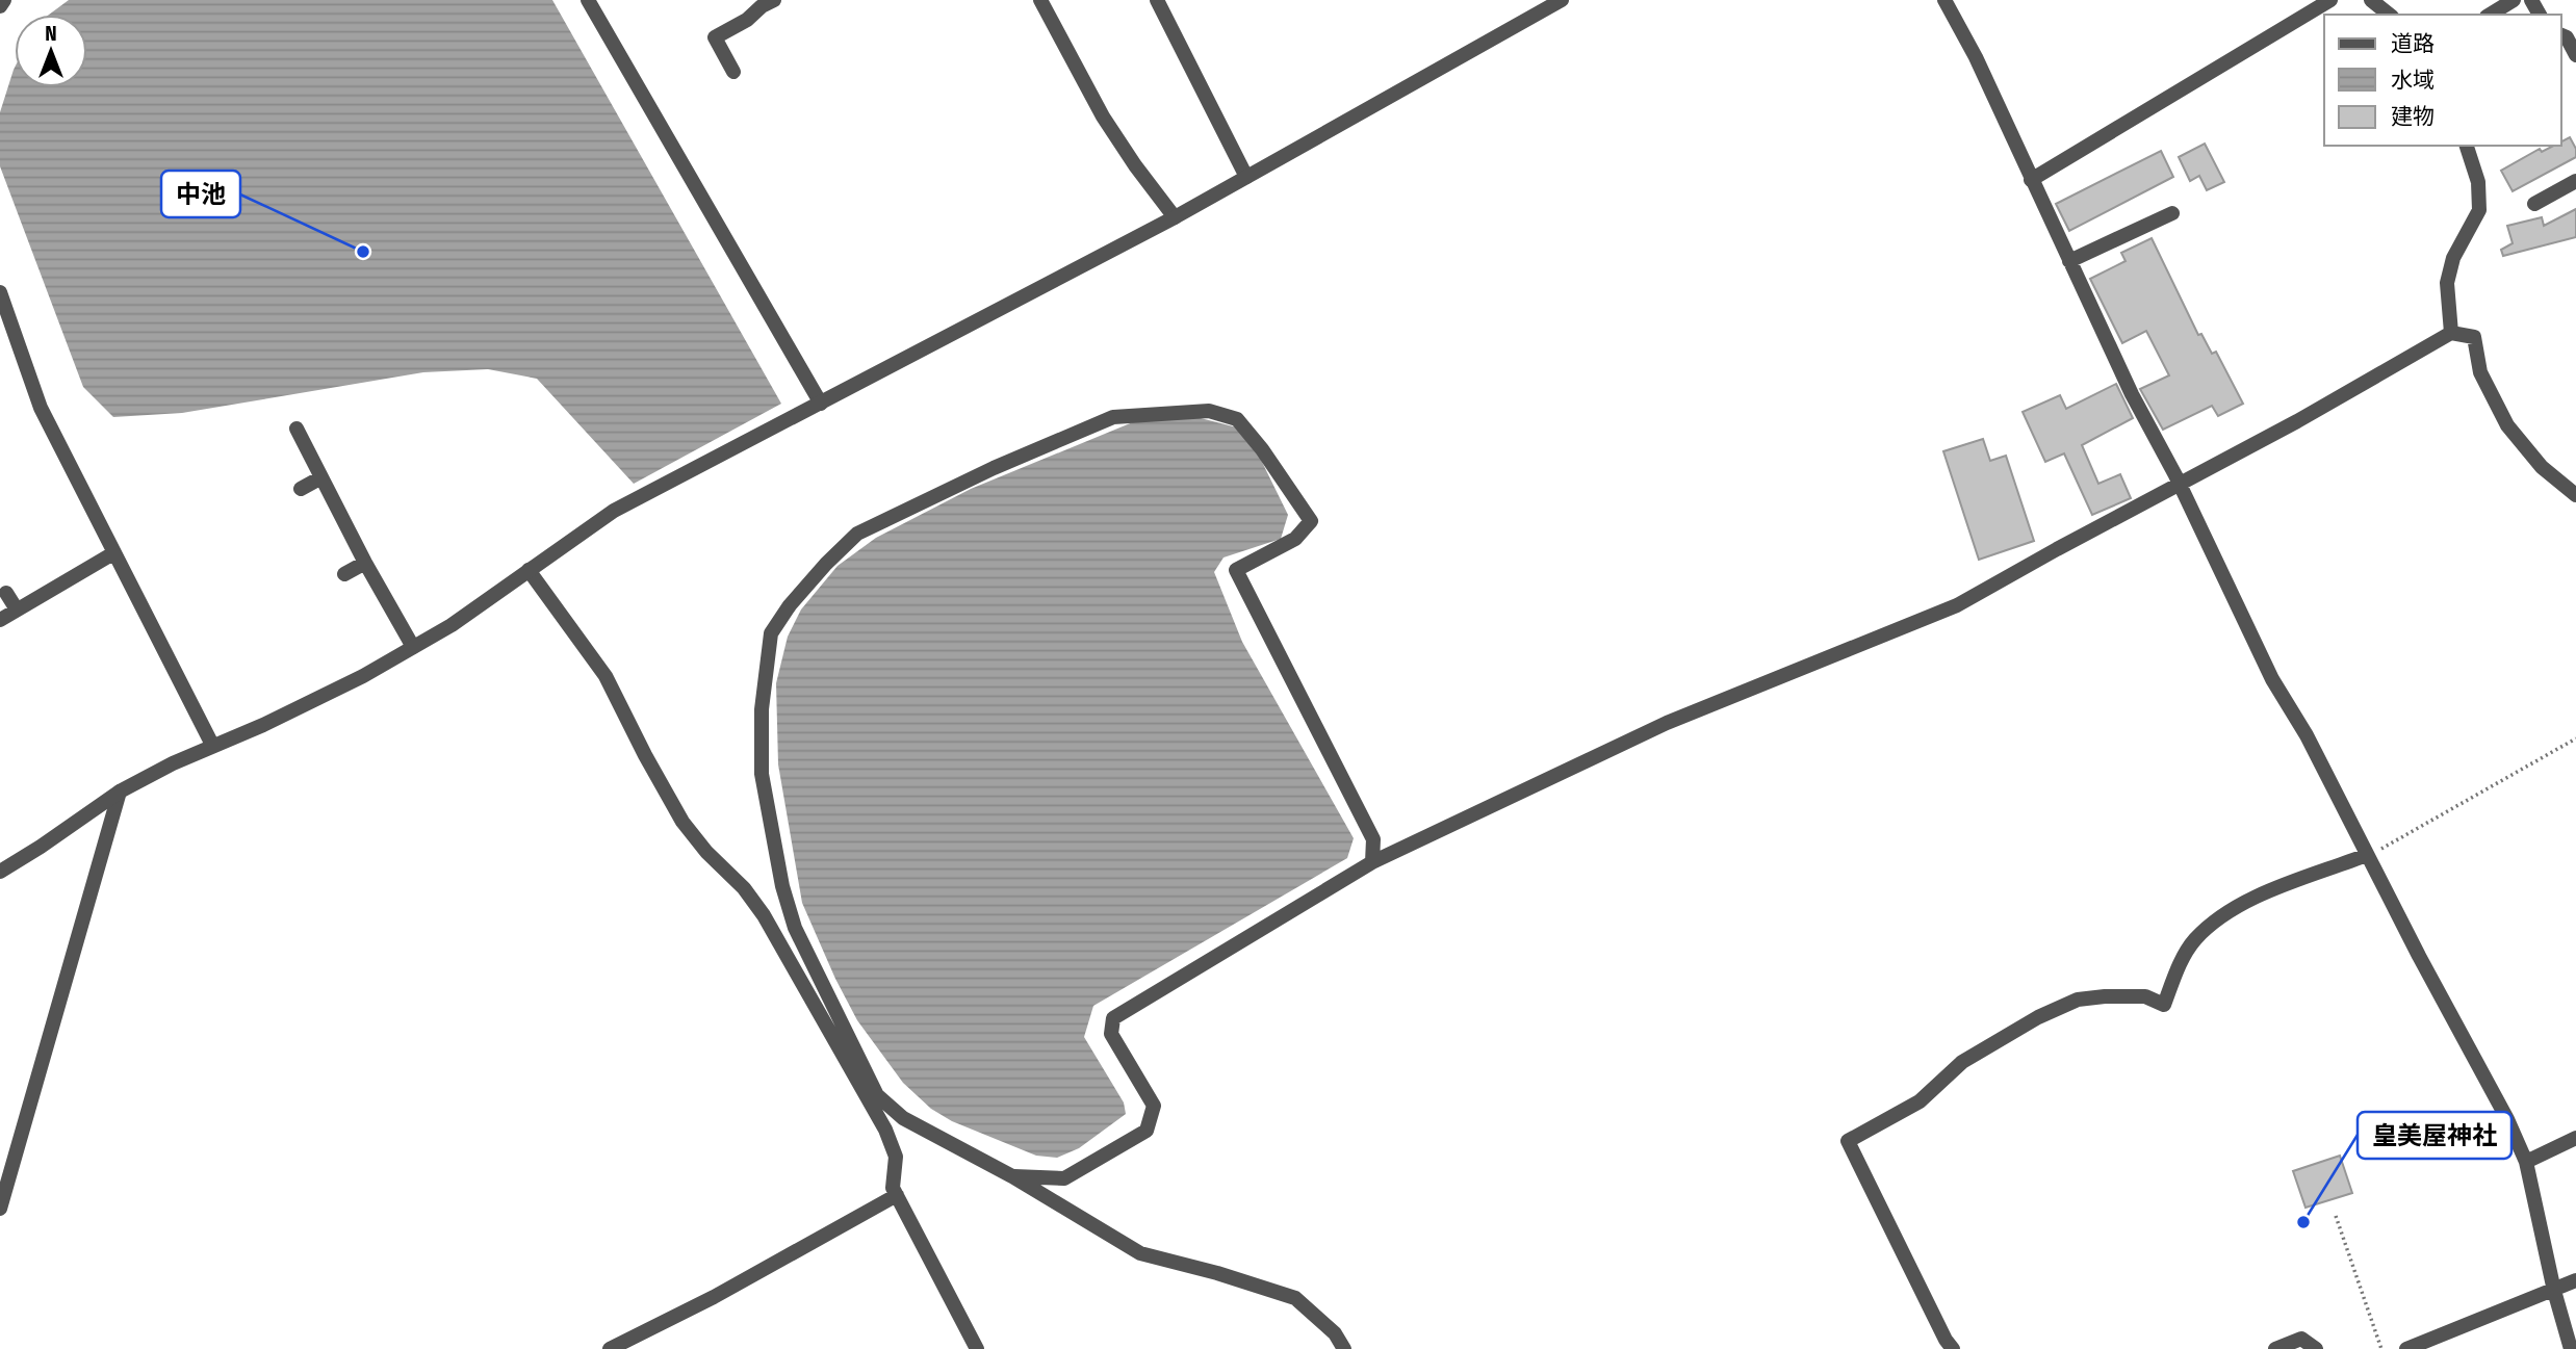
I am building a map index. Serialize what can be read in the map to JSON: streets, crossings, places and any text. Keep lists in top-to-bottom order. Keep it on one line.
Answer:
{"places":["中池","皇美屋神社"],"legend":["道路","水域","建物"],"north":"top"}
